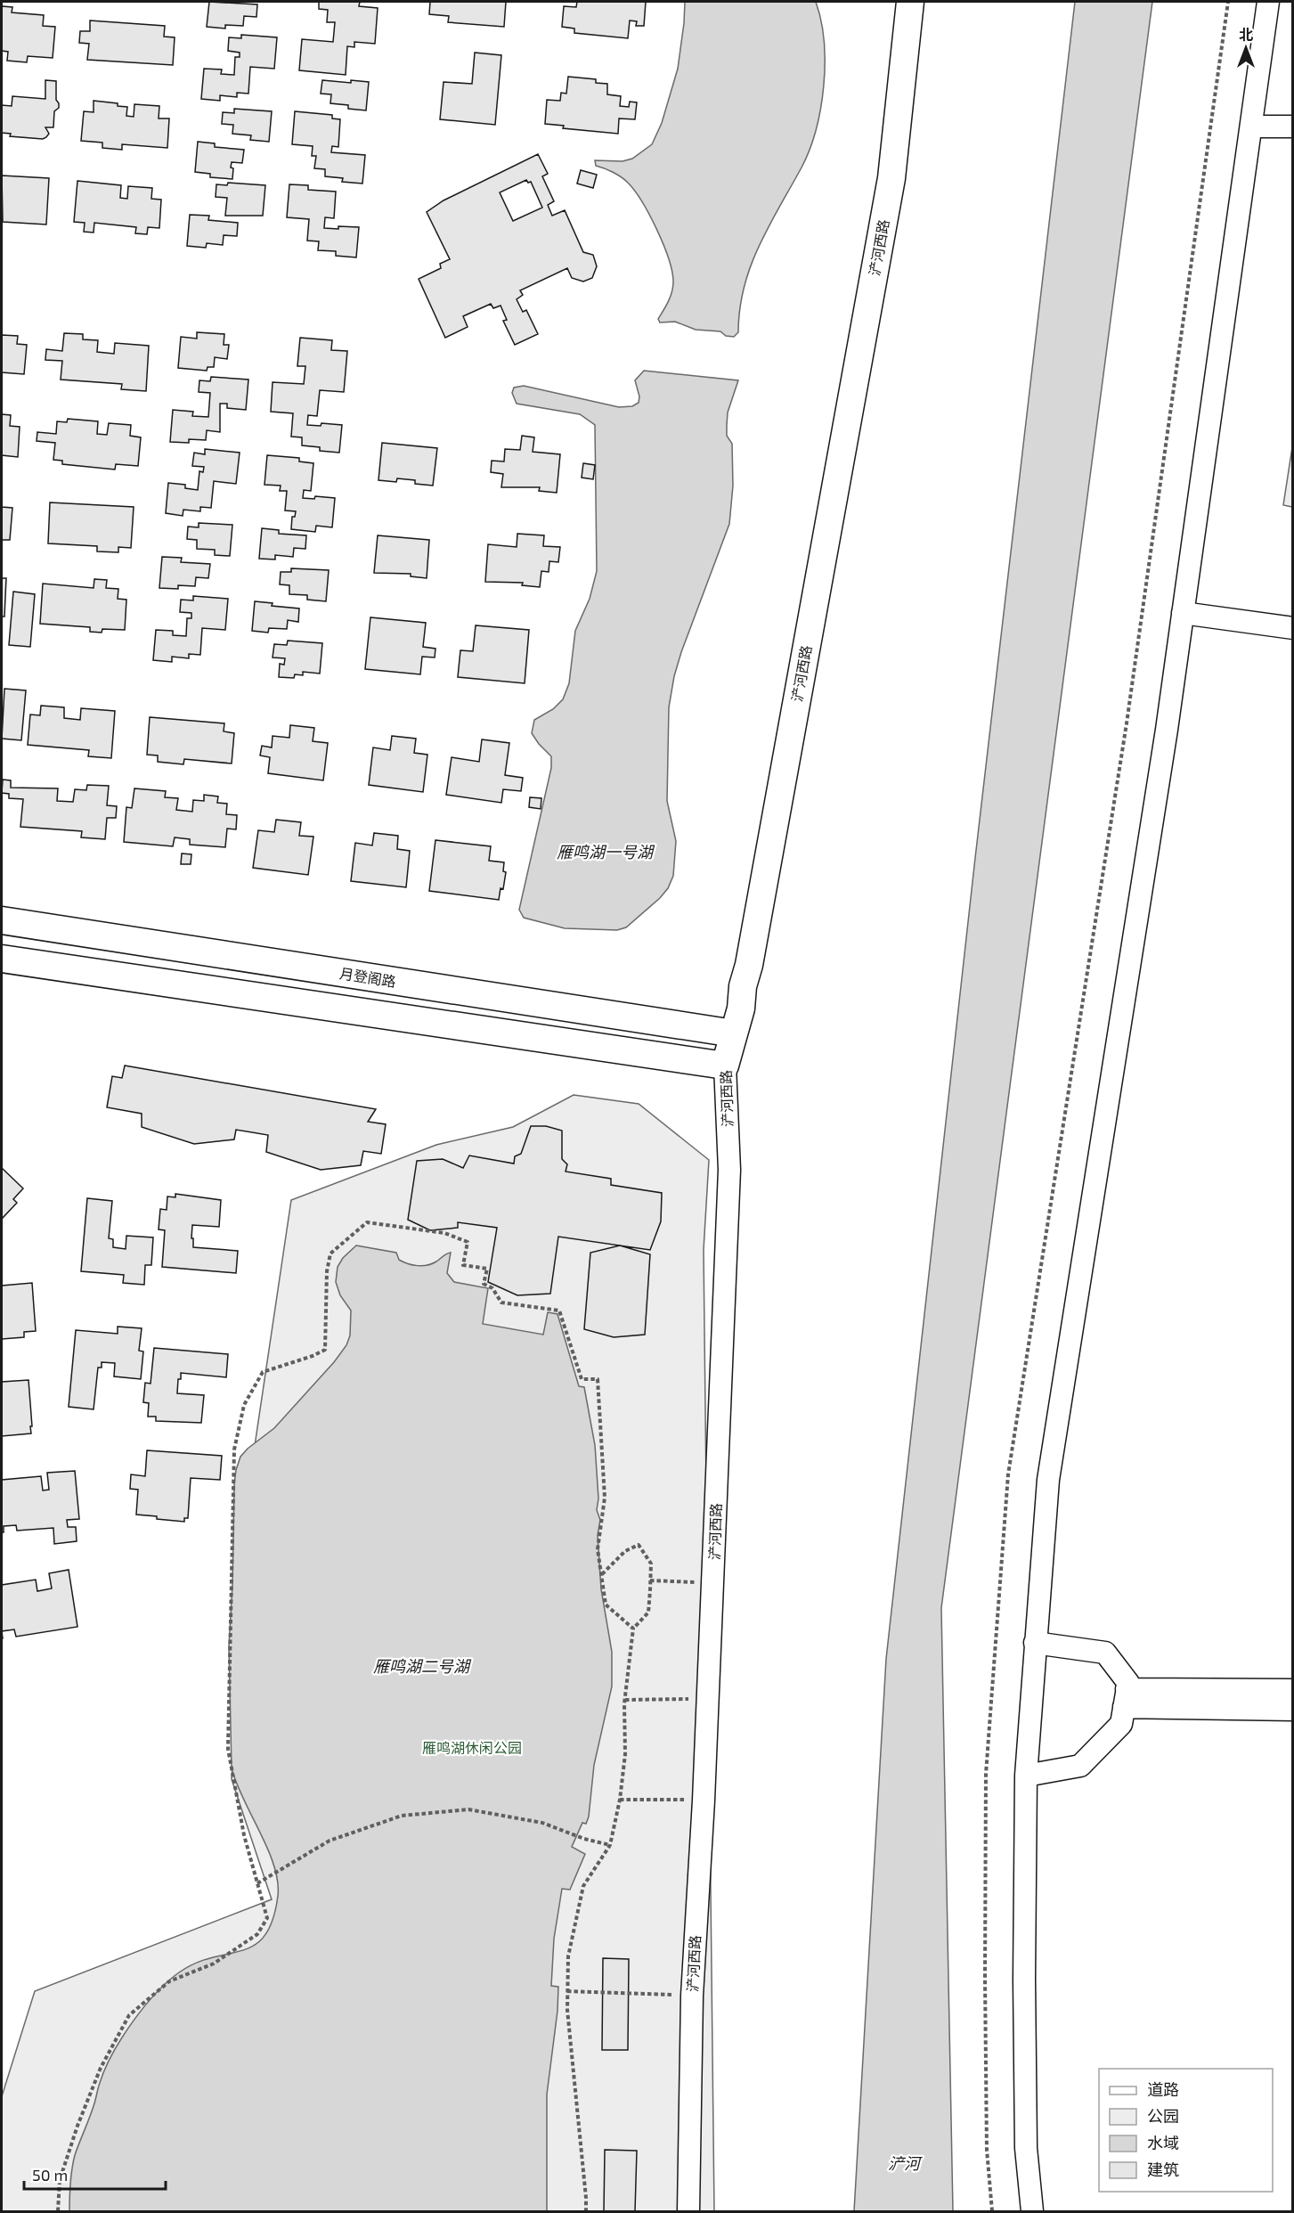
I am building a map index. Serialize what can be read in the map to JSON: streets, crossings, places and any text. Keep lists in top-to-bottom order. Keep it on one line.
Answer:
{"streets":{"main road":["浐河西路","月登阁路"]},"crossings":[["浐河西路","月登阁路"]],"water":["雁鸣湖一号湖","雁鸣湖二号湖","浐河"],"parks":["雁鸣湖休闲公园"],"legend":["道路","公园","水域","建筑"],"scale_bar":"50 m","north":"top"}
